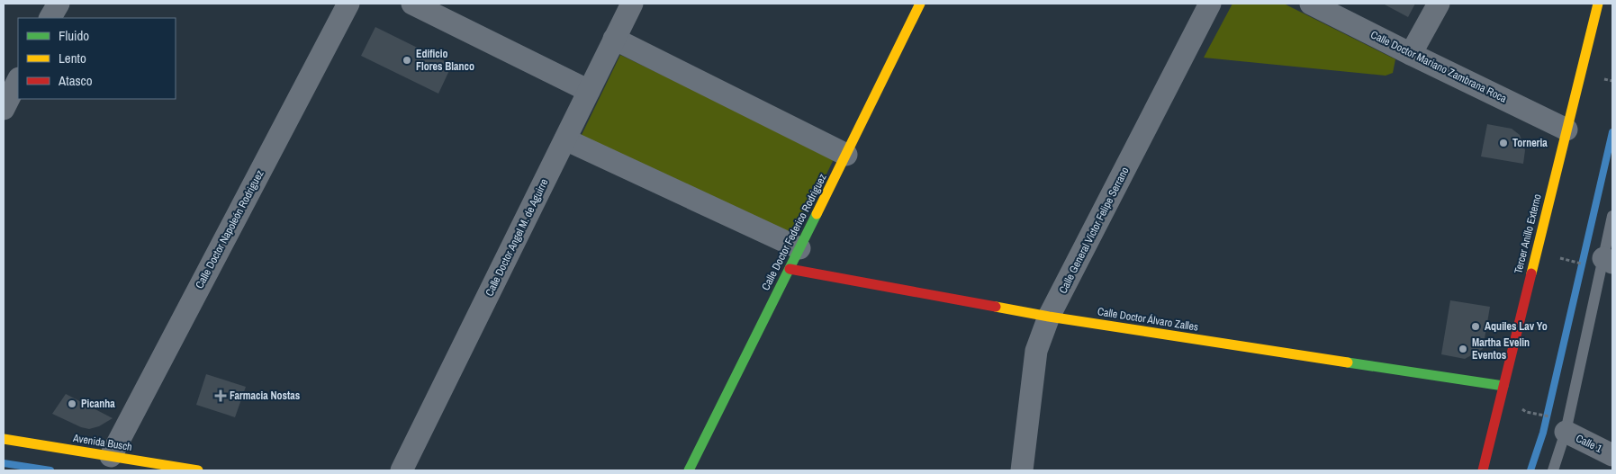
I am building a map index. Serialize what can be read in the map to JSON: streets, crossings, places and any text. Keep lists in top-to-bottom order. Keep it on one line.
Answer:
{"streets":{"street":["Calle Doctor Mariano Zambrana Roca","Calle Doctor Napoleón Rodriguez","Calle General Víctor Felipe Serrano","Calle Doctor Federico Rodriguez","Tercer Anillo Externo","Calle Doctor Angel M. de Aguirre","Calle Doctor Álvaro Zalles","Avenida Busch","Calle 1"]},"crossings":[["Calle Doctor Mariano Zambrana Roca","Tercer Anillo Externo"],["Calle Doctor Napoleón Rodriguez","Avenida Busch"],["Calle General Víctor Felipe Serrano","Calle Doctor Álvaro Zalles"],["Calle Doctor Federico Rodriguez","Calle Doctor Álvaro Zalles"],["Tercer Anillo Externo","Calle Doctor Álvaro Zalles"]],"places":{"other":["Edificio Flores Blanco","Torneria","Aquiles Lav Yo","Martha Evelin Eventos","Picanha"],"health":["Farmacia Nostas"]},"legend":["Fluido","Lento","Atasco"]}
